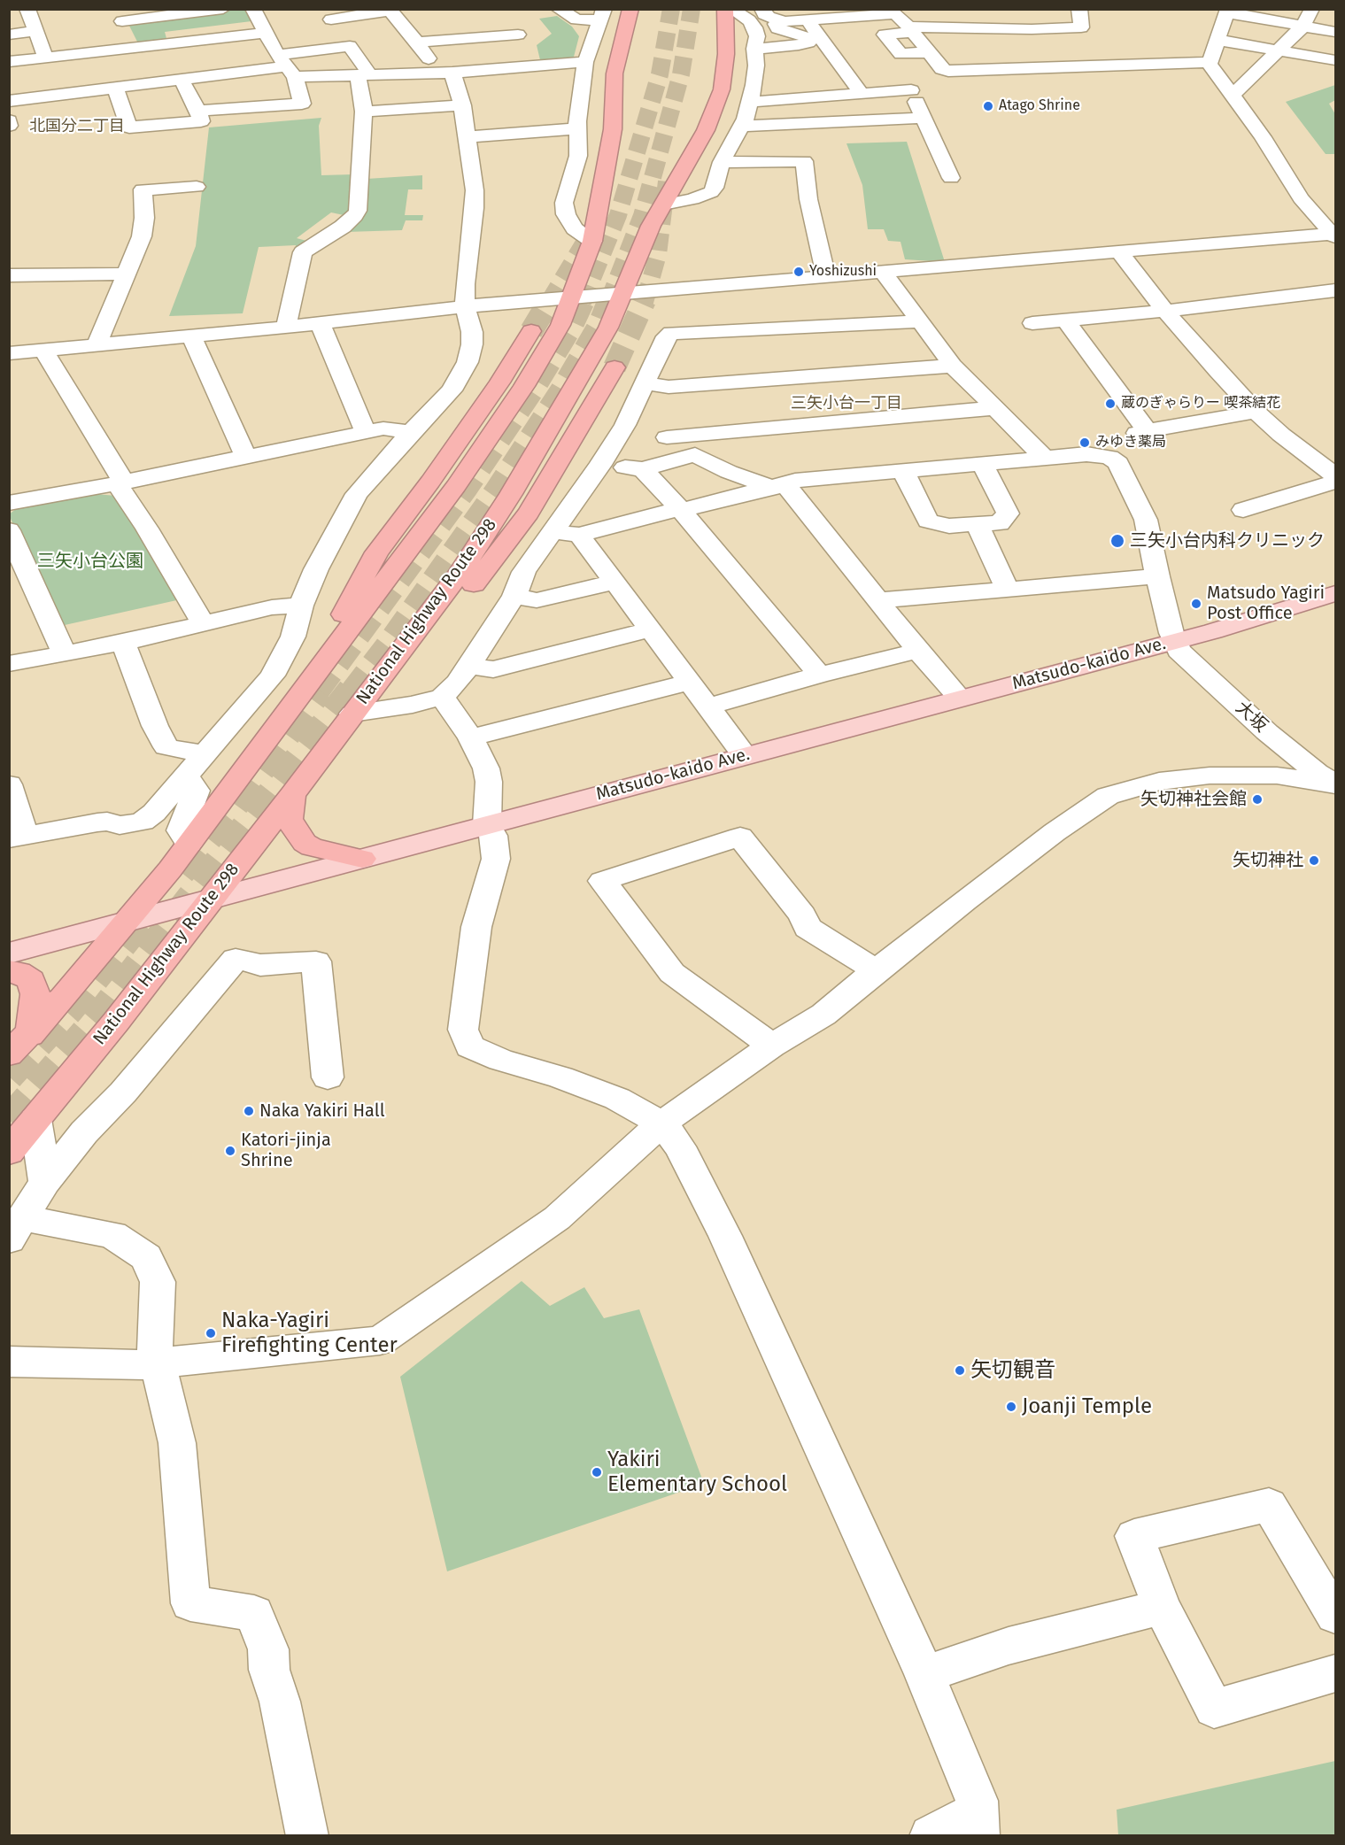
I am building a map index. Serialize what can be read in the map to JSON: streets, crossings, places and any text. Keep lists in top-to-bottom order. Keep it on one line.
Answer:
{"streets":{"highway":["National Highway Route 298"],"main road":["Matsudo-kaido Ave."],"street":["大坂"]},"crossings":[["National Highway Route 298","Matsudo-kaido Ave."],["Matsudo-kaido Ave.","大坂"]],"districts":["北国分二丁目","三矢小台一丁目"],"parks":["三矢小台公園"],"places":["Atago Shrine","Yoshizushi","蔵のぎゃらりー 喫茶結花","みゆき薬局","三矢小台内科クリニック","Matsudo Yagiri Post Office","矢切神社会館","矢切神社","Naka Yakiri Hall","Katori-jinja Shrine","Naka-Yagiri Firefighting Center","矢切観音","Joanji Temple","Yakiri Elementary School"]}
